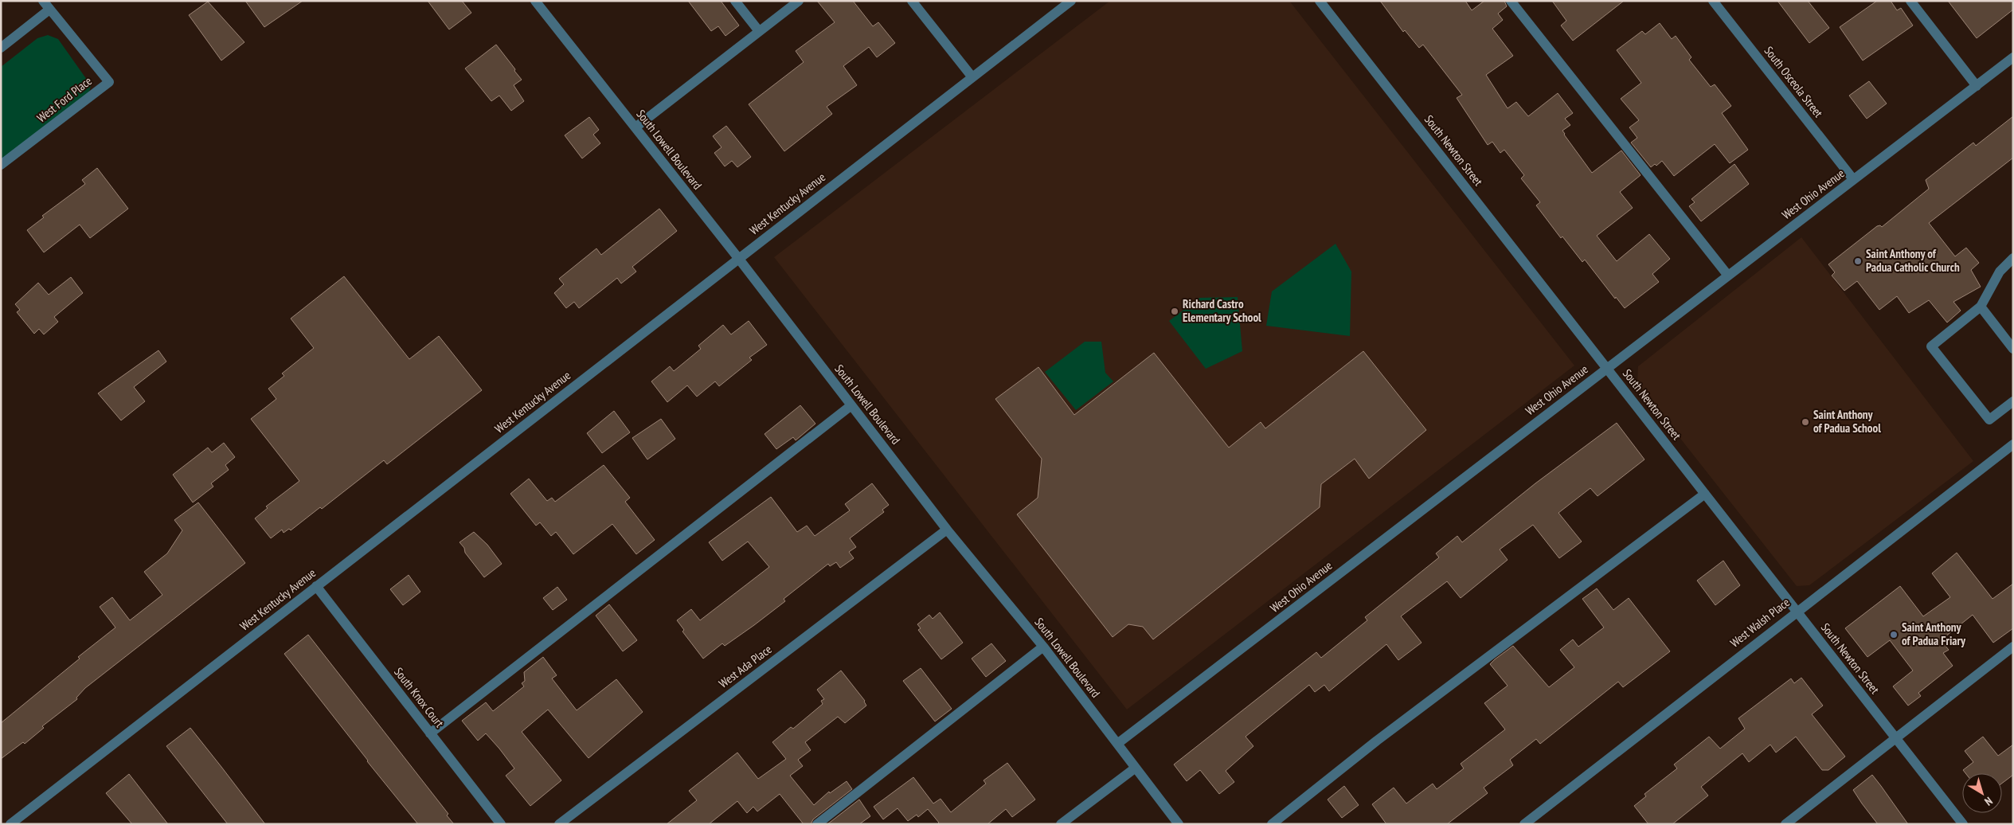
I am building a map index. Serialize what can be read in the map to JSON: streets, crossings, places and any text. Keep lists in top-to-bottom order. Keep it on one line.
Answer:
{"streets":{"street":["South Osceola Street","West Ford Place","South Lowell Boulevard","South Newton Street","West Ohio Avenue","West Kentucky Avenue","West Walsh Place","West Ada Place","South Knox Court"]},"crossings":[["South Osceola Street","West Ohio Avenue"],["South Lowell Boulevard","West Ohio Avenue"],["South Lowell Boulevard","West Kentucky Avenue"],["South Lowell Boulevard","West Ada Place"],["South Newton Street","West Ohio Avenue"],["South Newton Street","West Walsh Place"],["West Kentucky Avenue","South Knox Court"]],"places":["Saint Anthony of Padua Catholic Church","Richard Castro Elementary School","Saint Anthony of Padua School","Saint Anthony of Padua Friary"],"north":"bottom right"}
